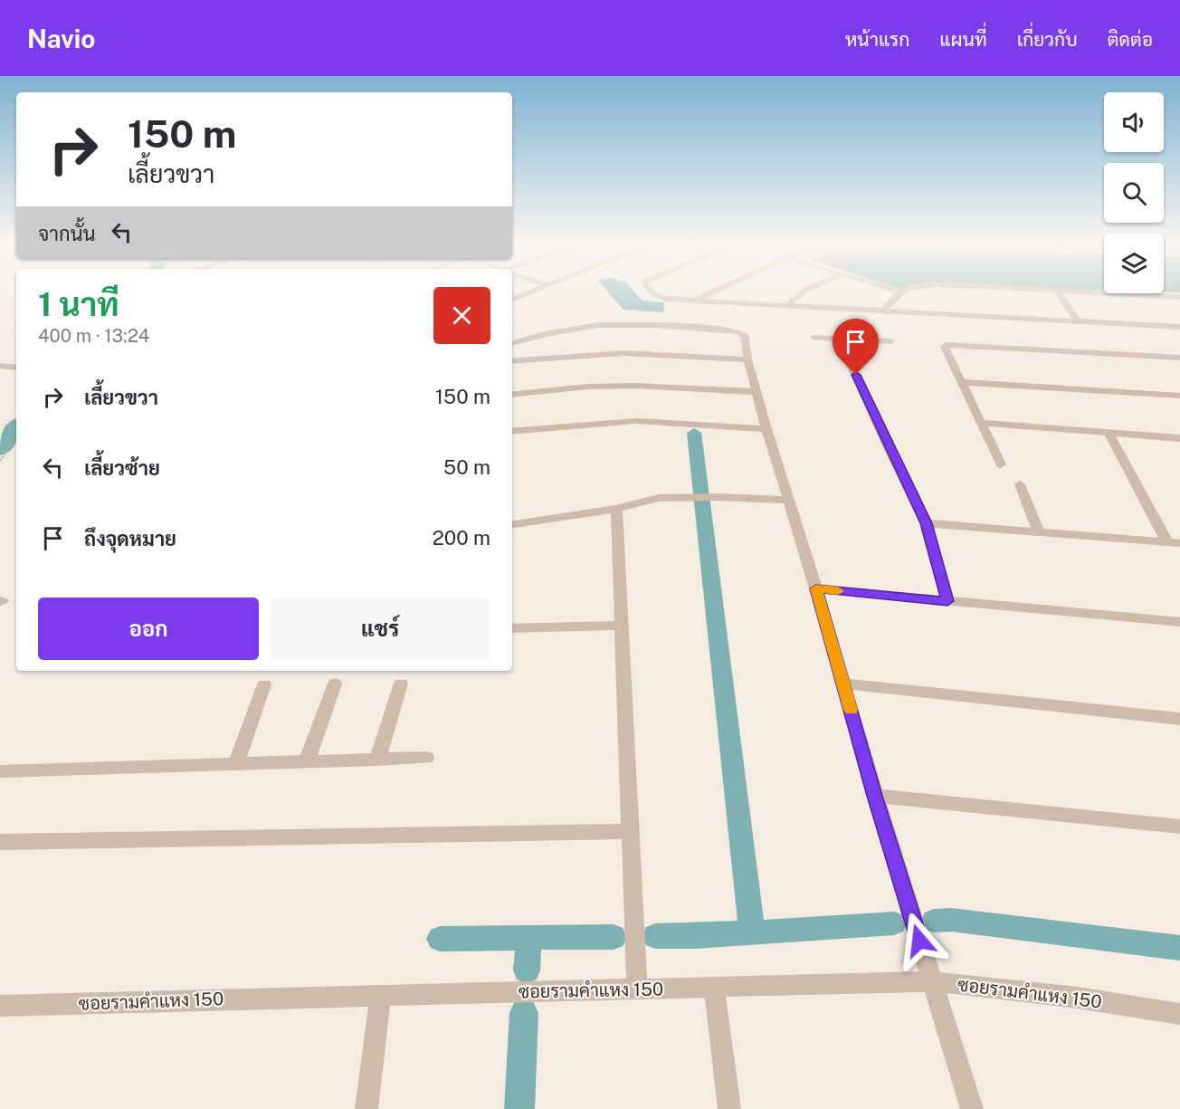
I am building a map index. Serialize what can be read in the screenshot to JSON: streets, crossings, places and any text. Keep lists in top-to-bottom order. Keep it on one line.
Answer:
{"streets":{"street":["ซอยรามคำแหง 150"]},"page":{"header":"Navio","nav":["หน้าแรก","แผนที่","เกี่ยวกับ","ติดต่อ"],"turn":["150 m","เลี้ยวขวา"],"then":"จากนั้น","heading":["1 นาที","400 m · 13:24"],"list":[{"name":"เลี้ยวขวา","value":"150 m"},{"name":"เลี้ยวซ้าย","value":"50 m"},{"name":"ถึงจุดหมาย","value":"200 m"}],"buttons":["ออก","แชร์"]}}
